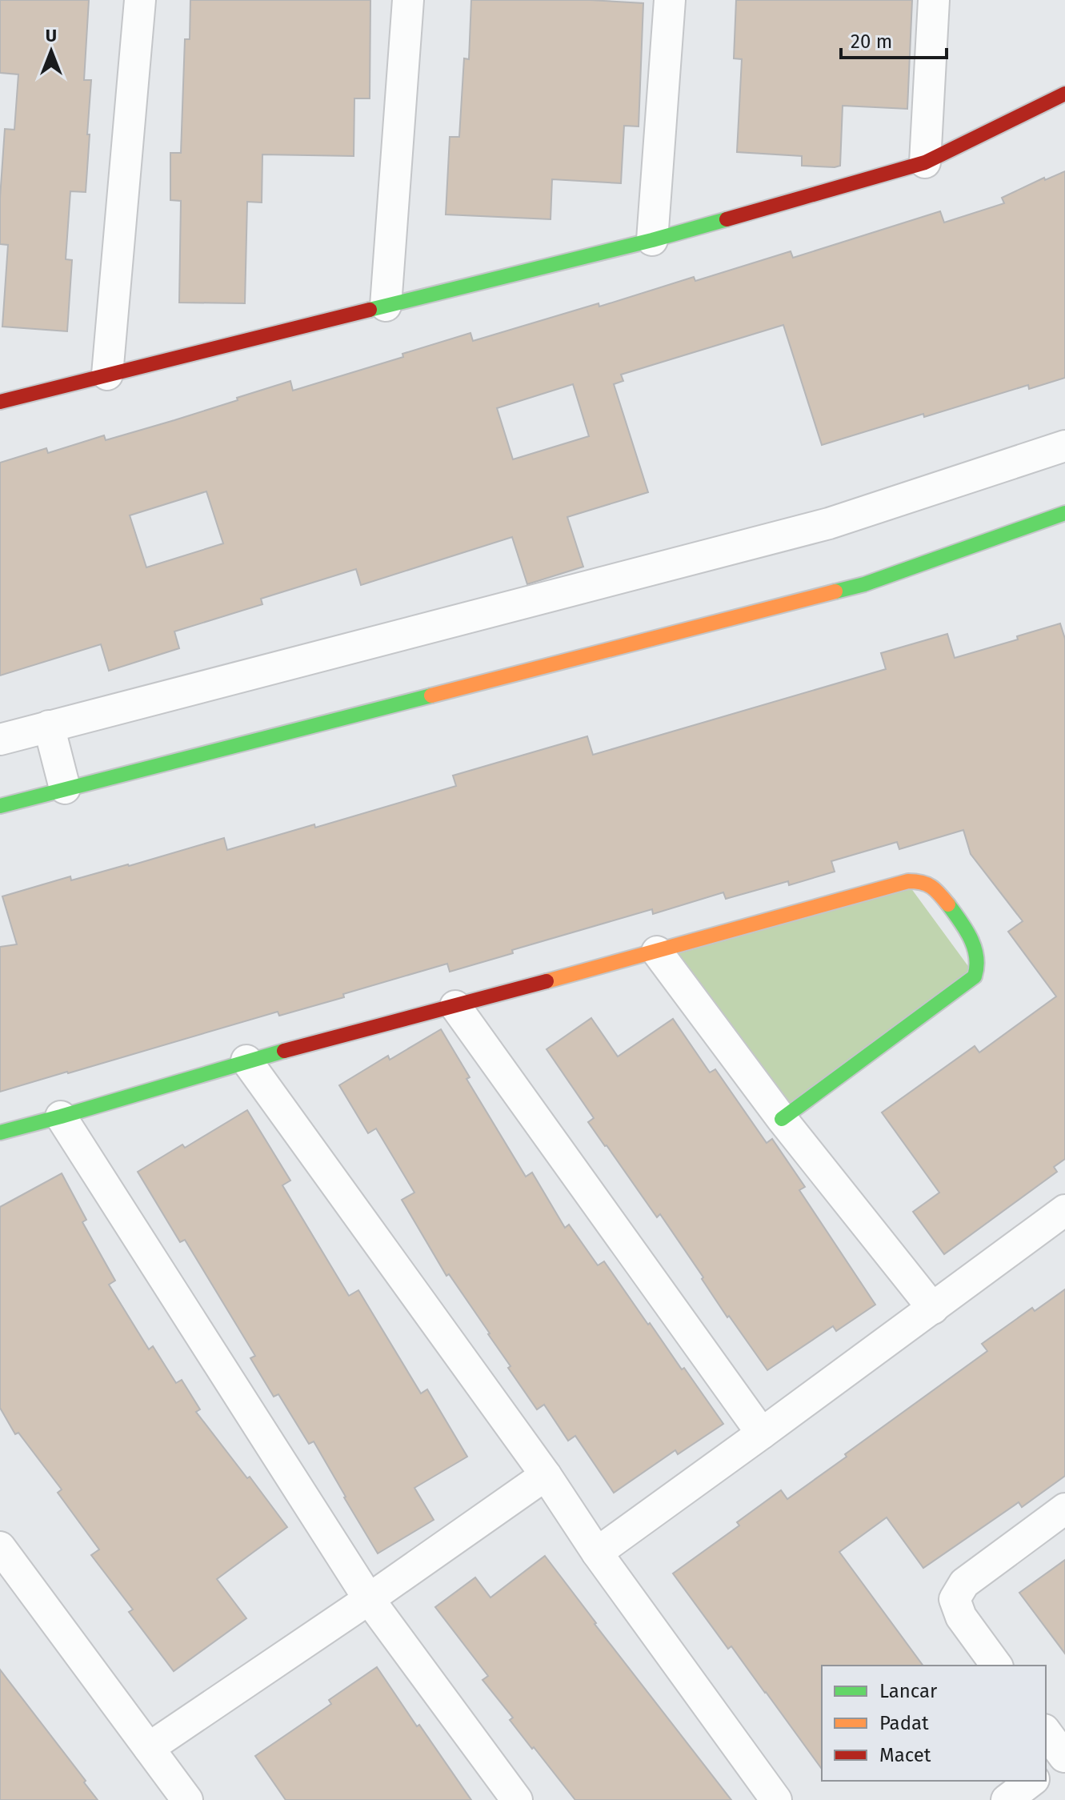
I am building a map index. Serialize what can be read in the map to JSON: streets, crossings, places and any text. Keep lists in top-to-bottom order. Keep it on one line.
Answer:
{"legend":["Lancar","Padat","Macet"],"scale_bar":"20 m","north":"top"}
